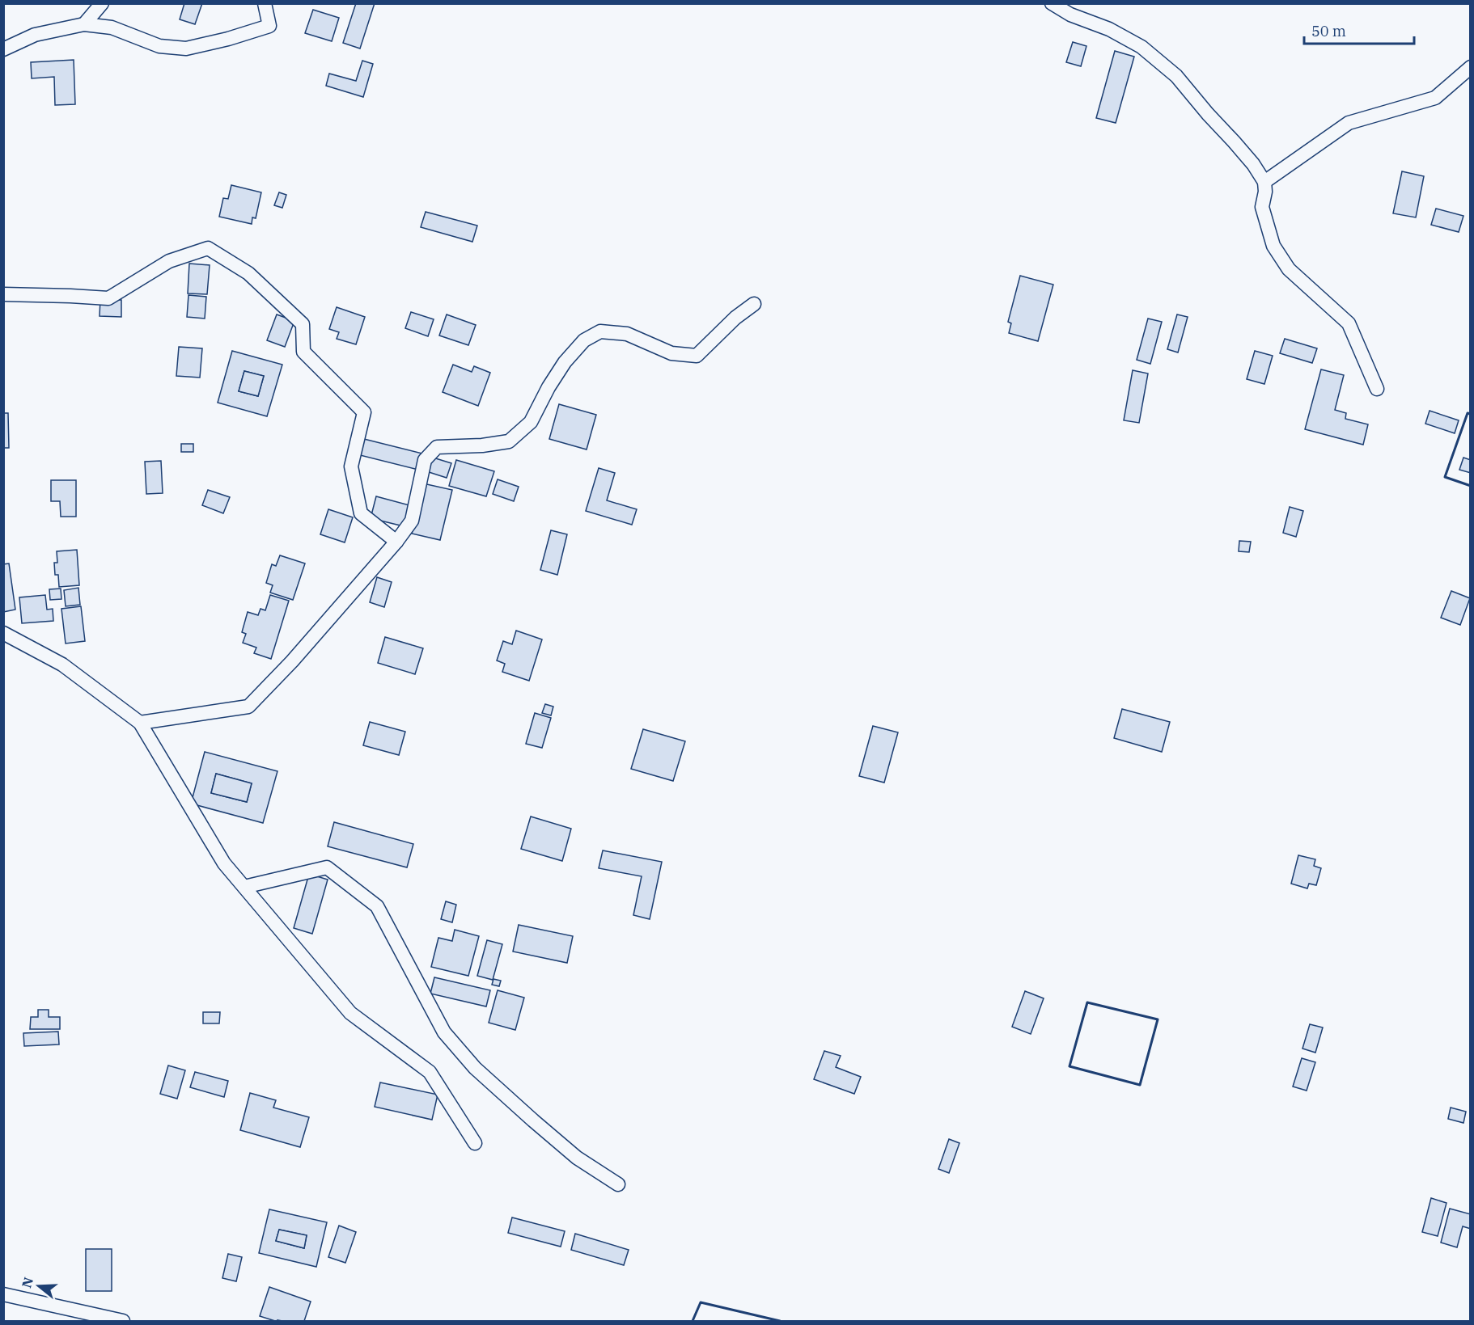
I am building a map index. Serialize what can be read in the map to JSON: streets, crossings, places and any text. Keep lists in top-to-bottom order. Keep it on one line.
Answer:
{"scale_bar":"50 m","north":"left"}
